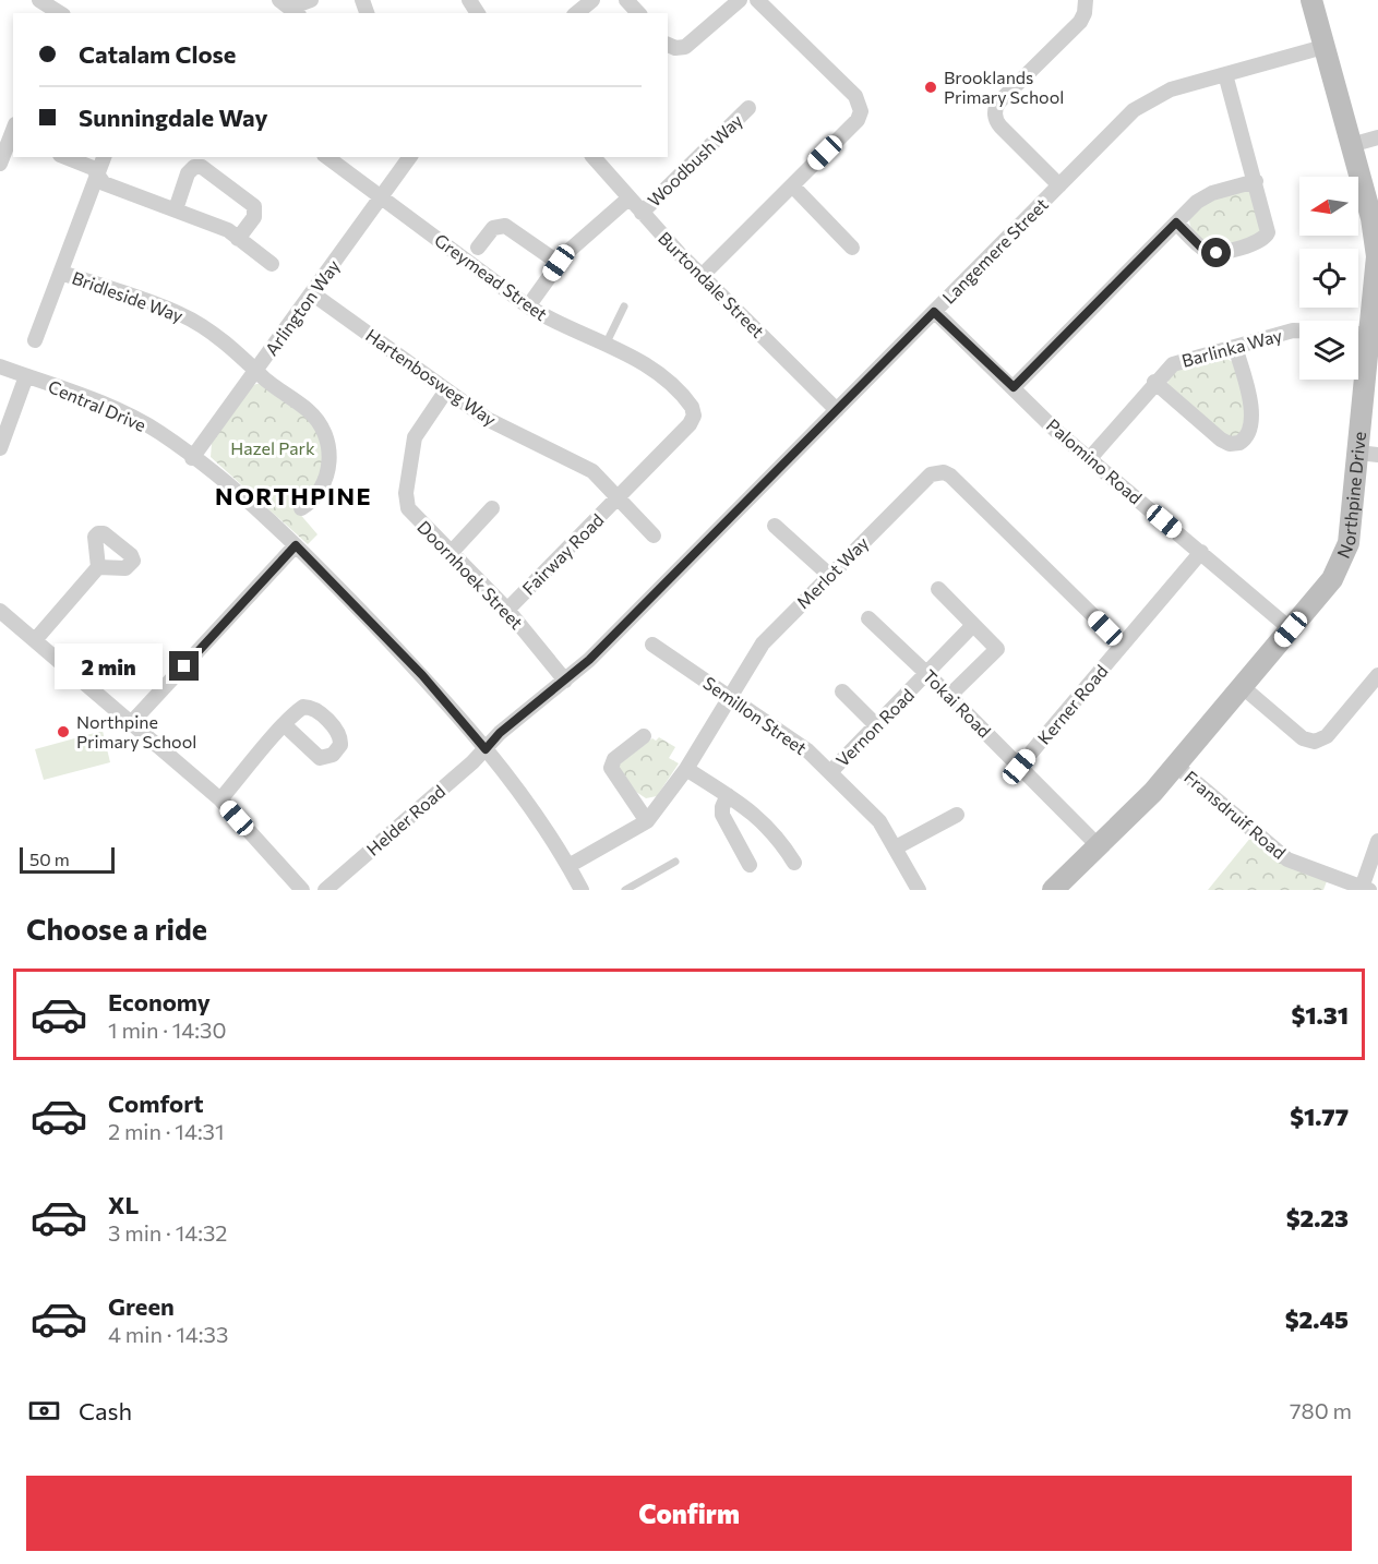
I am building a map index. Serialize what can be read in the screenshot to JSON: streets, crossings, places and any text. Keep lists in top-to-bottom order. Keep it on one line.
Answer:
{"streets":{"street":["Woodbush Way","Langemere Street","Greymead Street","Burtondale Street","Bridleside Way","Arlington Way","Barlinka Way","Hartenbosweg Way","Central Drive","Palomino Road","Northpine Drive","Fairway Road","Merlot Way","Doornhoek Street","Tokai Road","Kerner Road","Semillon Street","Vernon Road","Fransdruif Road","Helder Road"]},"crossings":[["Woodbush Way","Burtondale Street"],["Langemere Street","Burtondale Street"],["Langemere Street","Central Drive"],["Langemere Street","Palomino Road"],["Langemere Street","Northpine Drive"],["Langemere Street","Doornhoek Street"],["Langemere Street","Helder Road"],["Greymead Street","Arlington Way"],["Greymead Street","Fairway Road"],["Bridleside Way","Arlington Way"],["Arlington Way","Hartenbosweg Way"],["Arlington Way","Central Drive"],["Barlinka Way","Palomino Road"],["Hartenbosweg Way","Fairway Road"],["Hartenbosweg Way","Doornhoek Street"],["Central Drive","Merlot Way"],["Central Drive","Helder Road"],["Palomino Road","Northpine Drive"],["Palomino Road","Kerner Road"],["Northpine Drive","Tokai Road"],["Northpine Drive","Fransdruif Road"],["Fairway Road","Doornhoek Street"],["Merlot Way","Kerner Road"],["Merlot Way","Semillon Street"],["Tokai Road","Kerner Road"],["Tokai Road","Vernon Road"],["Semillon Street","Vernon Road"]],"districts":["NORTHPINE"],"parks":["Hazel Park"],"places":["Brooklands Primary School","Northpine Primary School"],"scale_bar":"50 m","north":"left","page":{"banner":["Catalam Close","Sunningdale Way"],"bubble":"2 min","scale":"50 m","heading":"Choose a ride","list":[{"name":"Economy","note":"1 min · 14:30","value":"$1.31"},{"name":"Comfort","note":"2 min · 14:31","value":"$1.77"},{"name":"XL","note":"3 min · 14:32","value":"$2.23"},{"name":"Green","note":"4 min · 14:33","value":"$2.45"}],"pay":["Cash","780 m"],"buttons":"Confirm"}}
